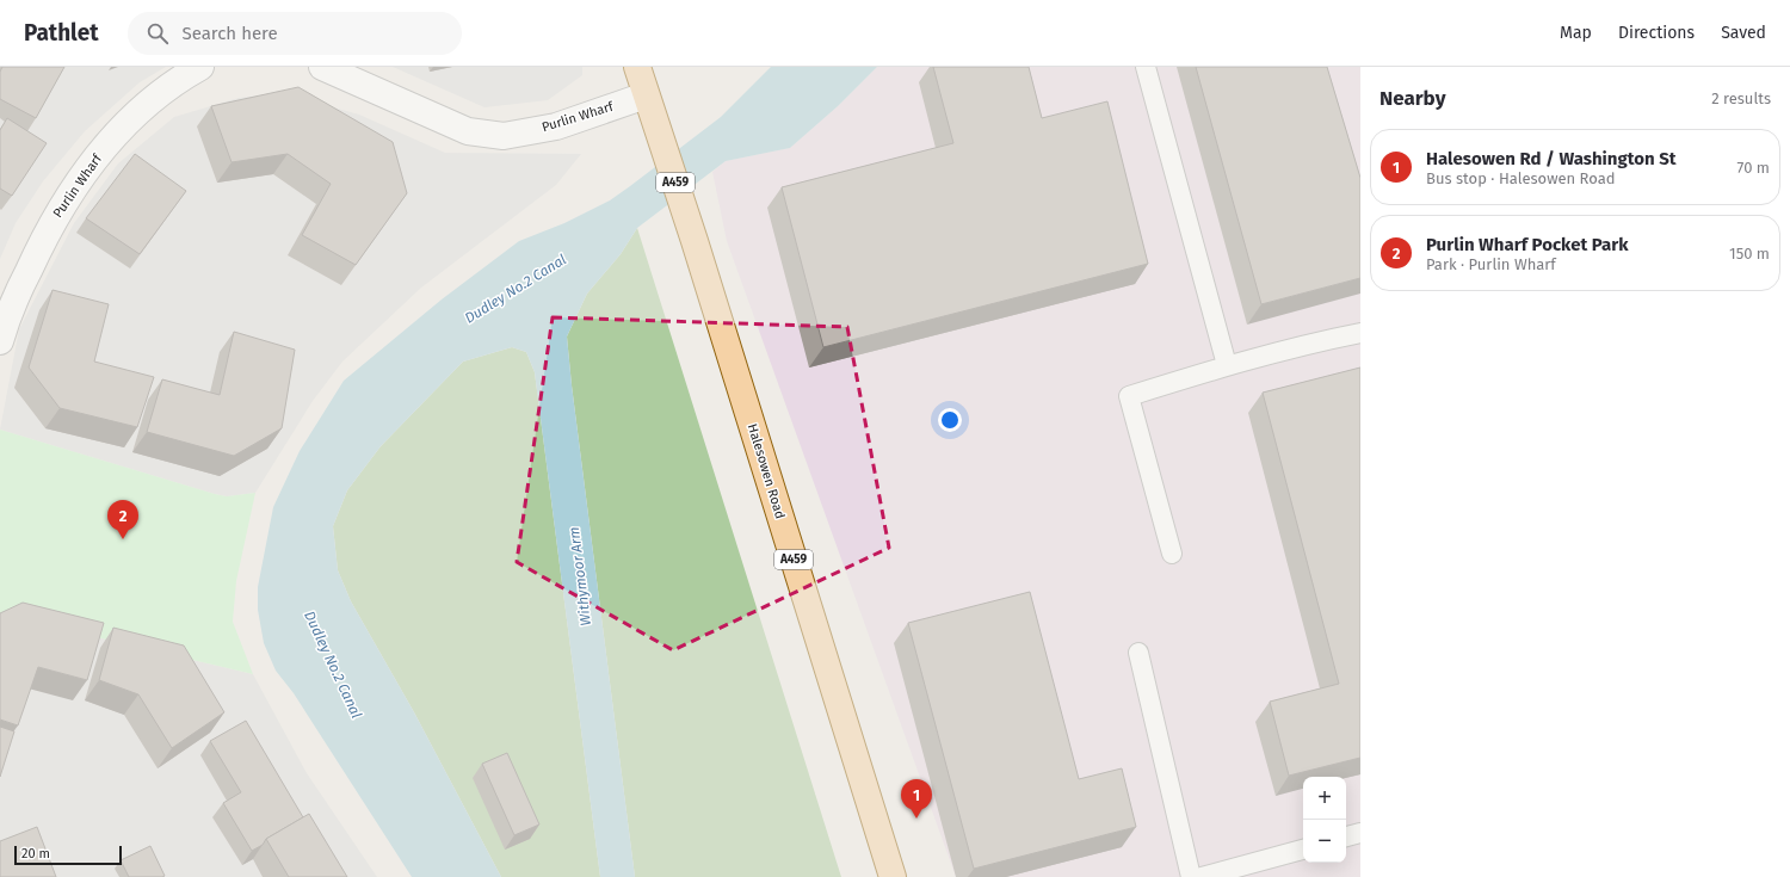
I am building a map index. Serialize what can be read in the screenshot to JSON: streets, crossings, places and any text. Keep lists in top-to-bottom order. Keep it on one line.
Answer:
{"streets":{"main road":["A459","Halesowen Road"],"street":["Purlin Wharf"]},"crossings":[["Purlin Wharf","Halesowen Road"]],"water":["Dudley No.2 Canal","Withymoor Arm"],"scale_bar":"20 m","page":{"header":"Pathlet","search":"Search here","nav":["Map","Directions","Saved"],"heading":["Nearby","2 results"],"list":[{"mark":"1","name":"Halesowen Rd / Washington St","note":"Bus stop · Halesowen Road","value":"70 m"},{"mark":"2","name":"Purlin Wharf Pocket Park","note":"Park · Purlin Wharf","value":"150 m"}],"pins":["2","1"],"map_buttons":["+","−"],"scale":"20 m"}}
